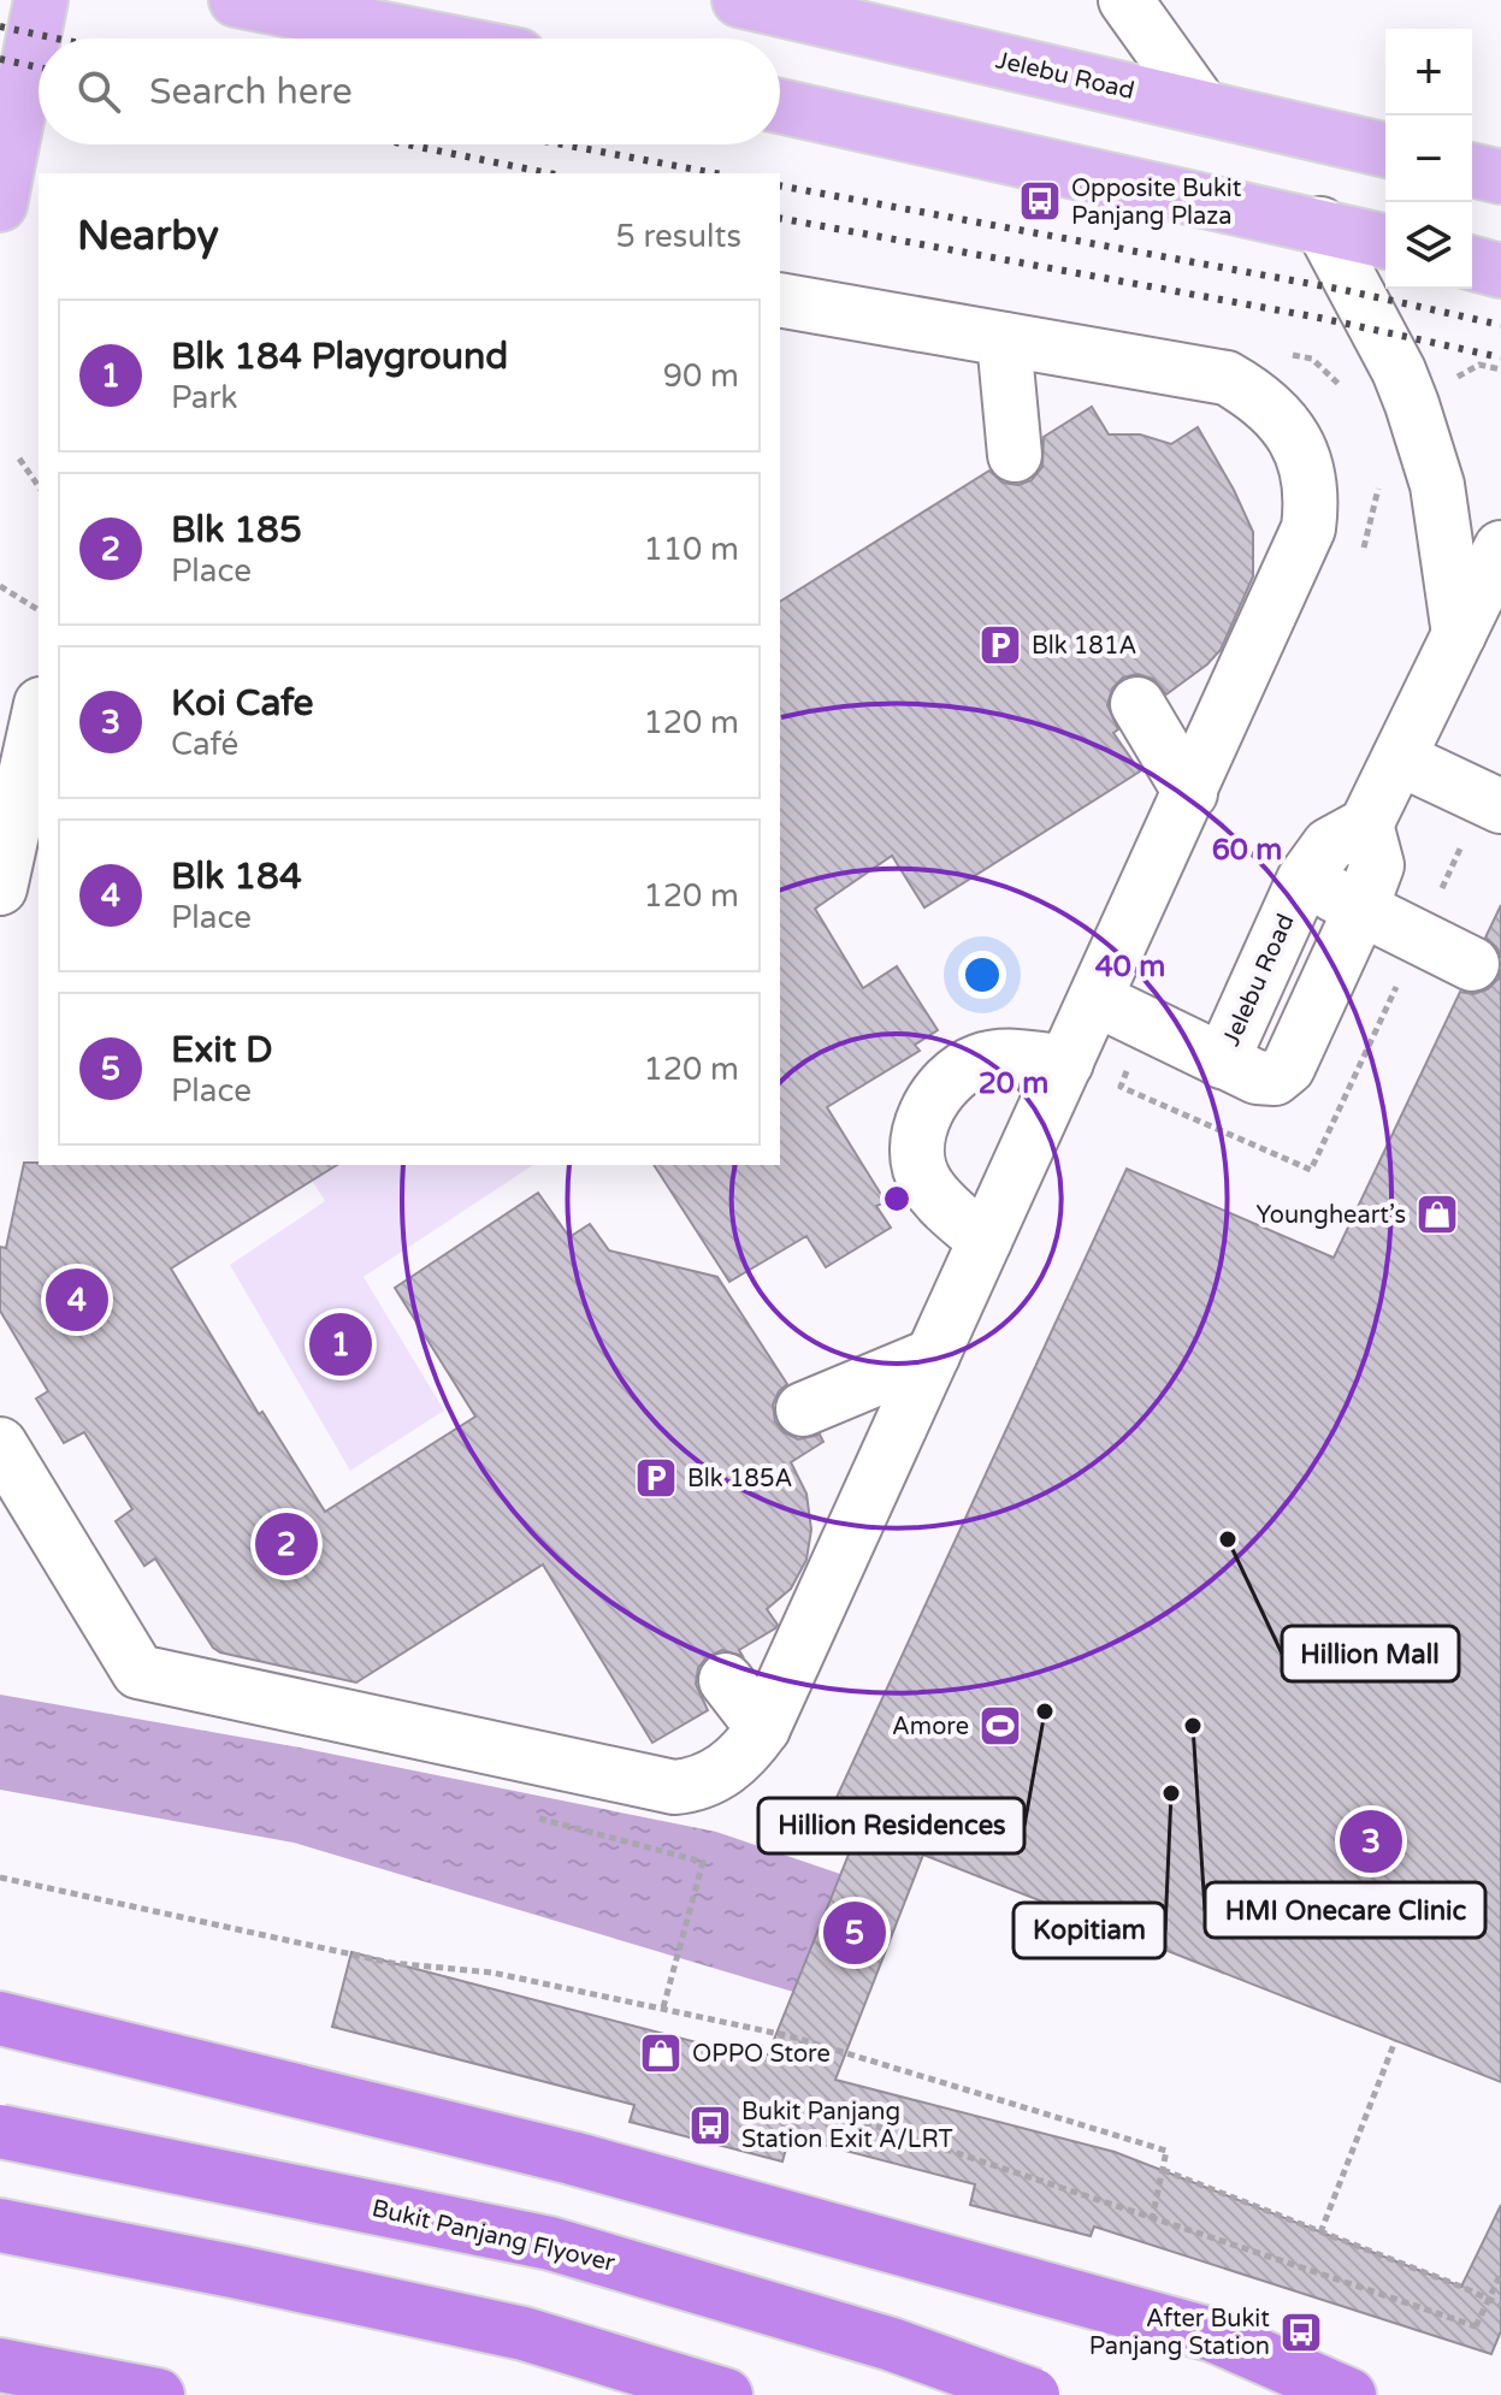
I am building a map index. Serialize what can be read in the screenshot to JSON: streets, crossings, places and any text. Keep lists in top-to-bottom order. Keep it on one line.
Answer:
{"streets":{"highway":["Bukit Panjang Flyover"],"main road":["Jelebu Road"]},"places":{"bus stop":["Opposite Bukit Panjang Plaza","Bukit Panjang Station Exit A/LRT","After Bukit Panjang Station"],"parking":["Blk 181A","Blk 185A"],"shop":["Youngheart’s","OPPO Store"],"other":["Hillion Mall","Hillion Residences","HMI Onecare Clinic","Kopitiam"],"sports":["Amore"]},"page":{"map_buttons":["+","−"],"search":"Search here","heading":["Nearby","5 results"],"list":[{"mark":"1","name":"Blk 184 Playground","note":"Park","value":"90 m"},{"mark":"2","name":"Blk 185","note":"Place","value":"110 m"},{"mark":"3","name":"Koi Cafe","note":"Café","value":"120 m"},{"mark":"4","name":"Blk 184","note":"Place","value":"120 m"},{"mark":"5","name":"Exit D","note":"Place","value":"120 m"}],"pins":["4","1","2","3","5"]},"rings":["60 m","40 m","20 m"]}
